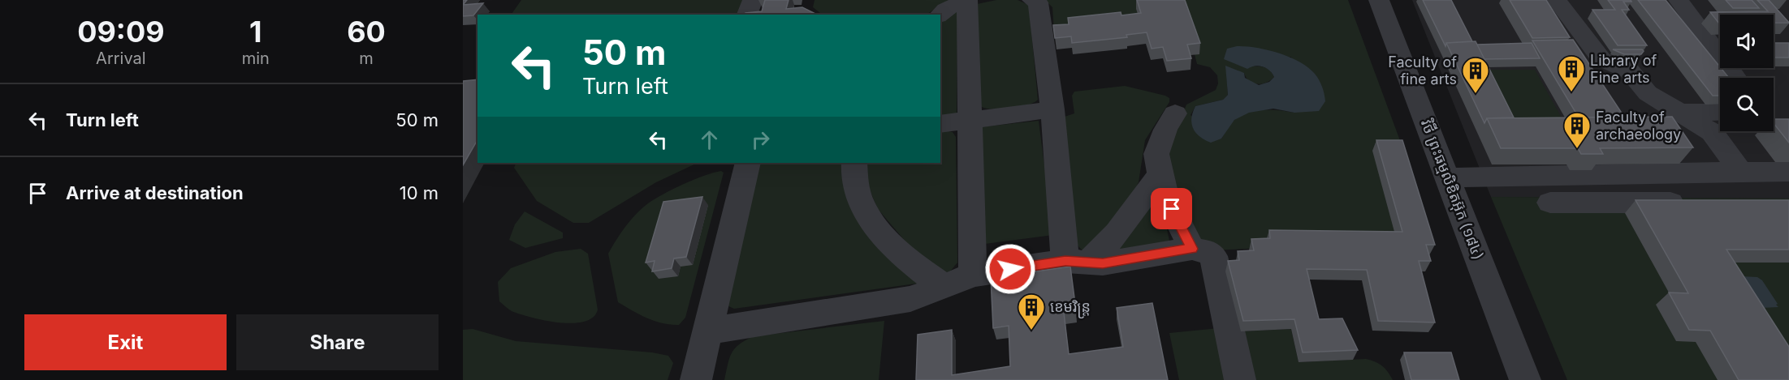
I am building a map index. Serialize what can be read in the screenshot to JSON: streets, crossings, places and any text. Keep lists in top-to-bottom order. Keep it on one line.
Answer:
{"streets":{"street":["វិថី ព្រះធម្មលិខិតអ៊ុក (១៨៤)"]},"places":{"building":["Library of Fine arts","Faculty of fine arts","Faculty of archaeology","ខេមរិន្រ្ត"]},"page":{"eta":["09:09","Arrival","1","min","60","m"],"turn":["50 m","Turn left"],"list":[{"name":"Turn left","value":"50 m"},{"name":"Arrive at destination","value":"10 m"}],"buttons":["Exit","Share"]}}
